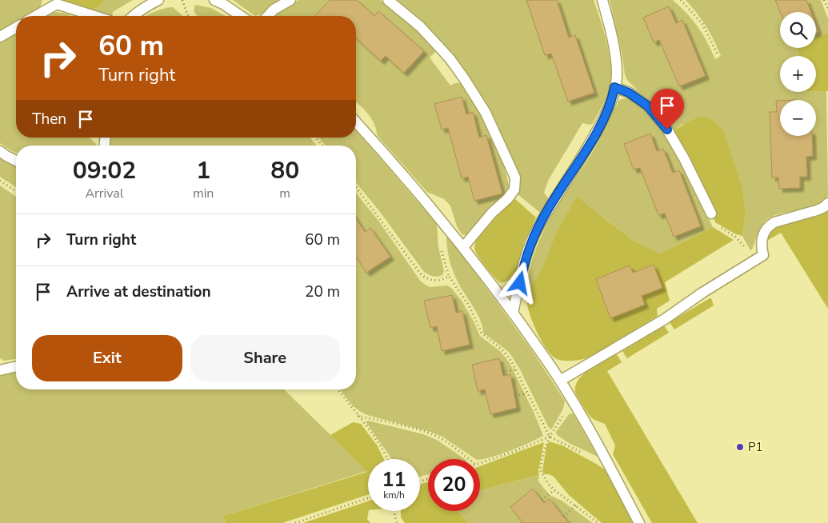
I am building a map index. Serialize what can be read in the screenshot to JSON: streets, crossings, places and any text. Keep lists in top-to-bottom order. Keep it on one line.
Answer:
{"places":["P1"],"page":{"map_buttons":["+","−"],"turn":["60 m","Turn right"],"then":"Then","eta":["09:02","Arrival","1","min","80","m"],"list":[{"name":"Turn right","value":"60 m"},{"name":"Arrive at destination","value":"20 m"}],"buttons":["Exit","Share"],"speed":"11 km/h","limit":"20"}}
